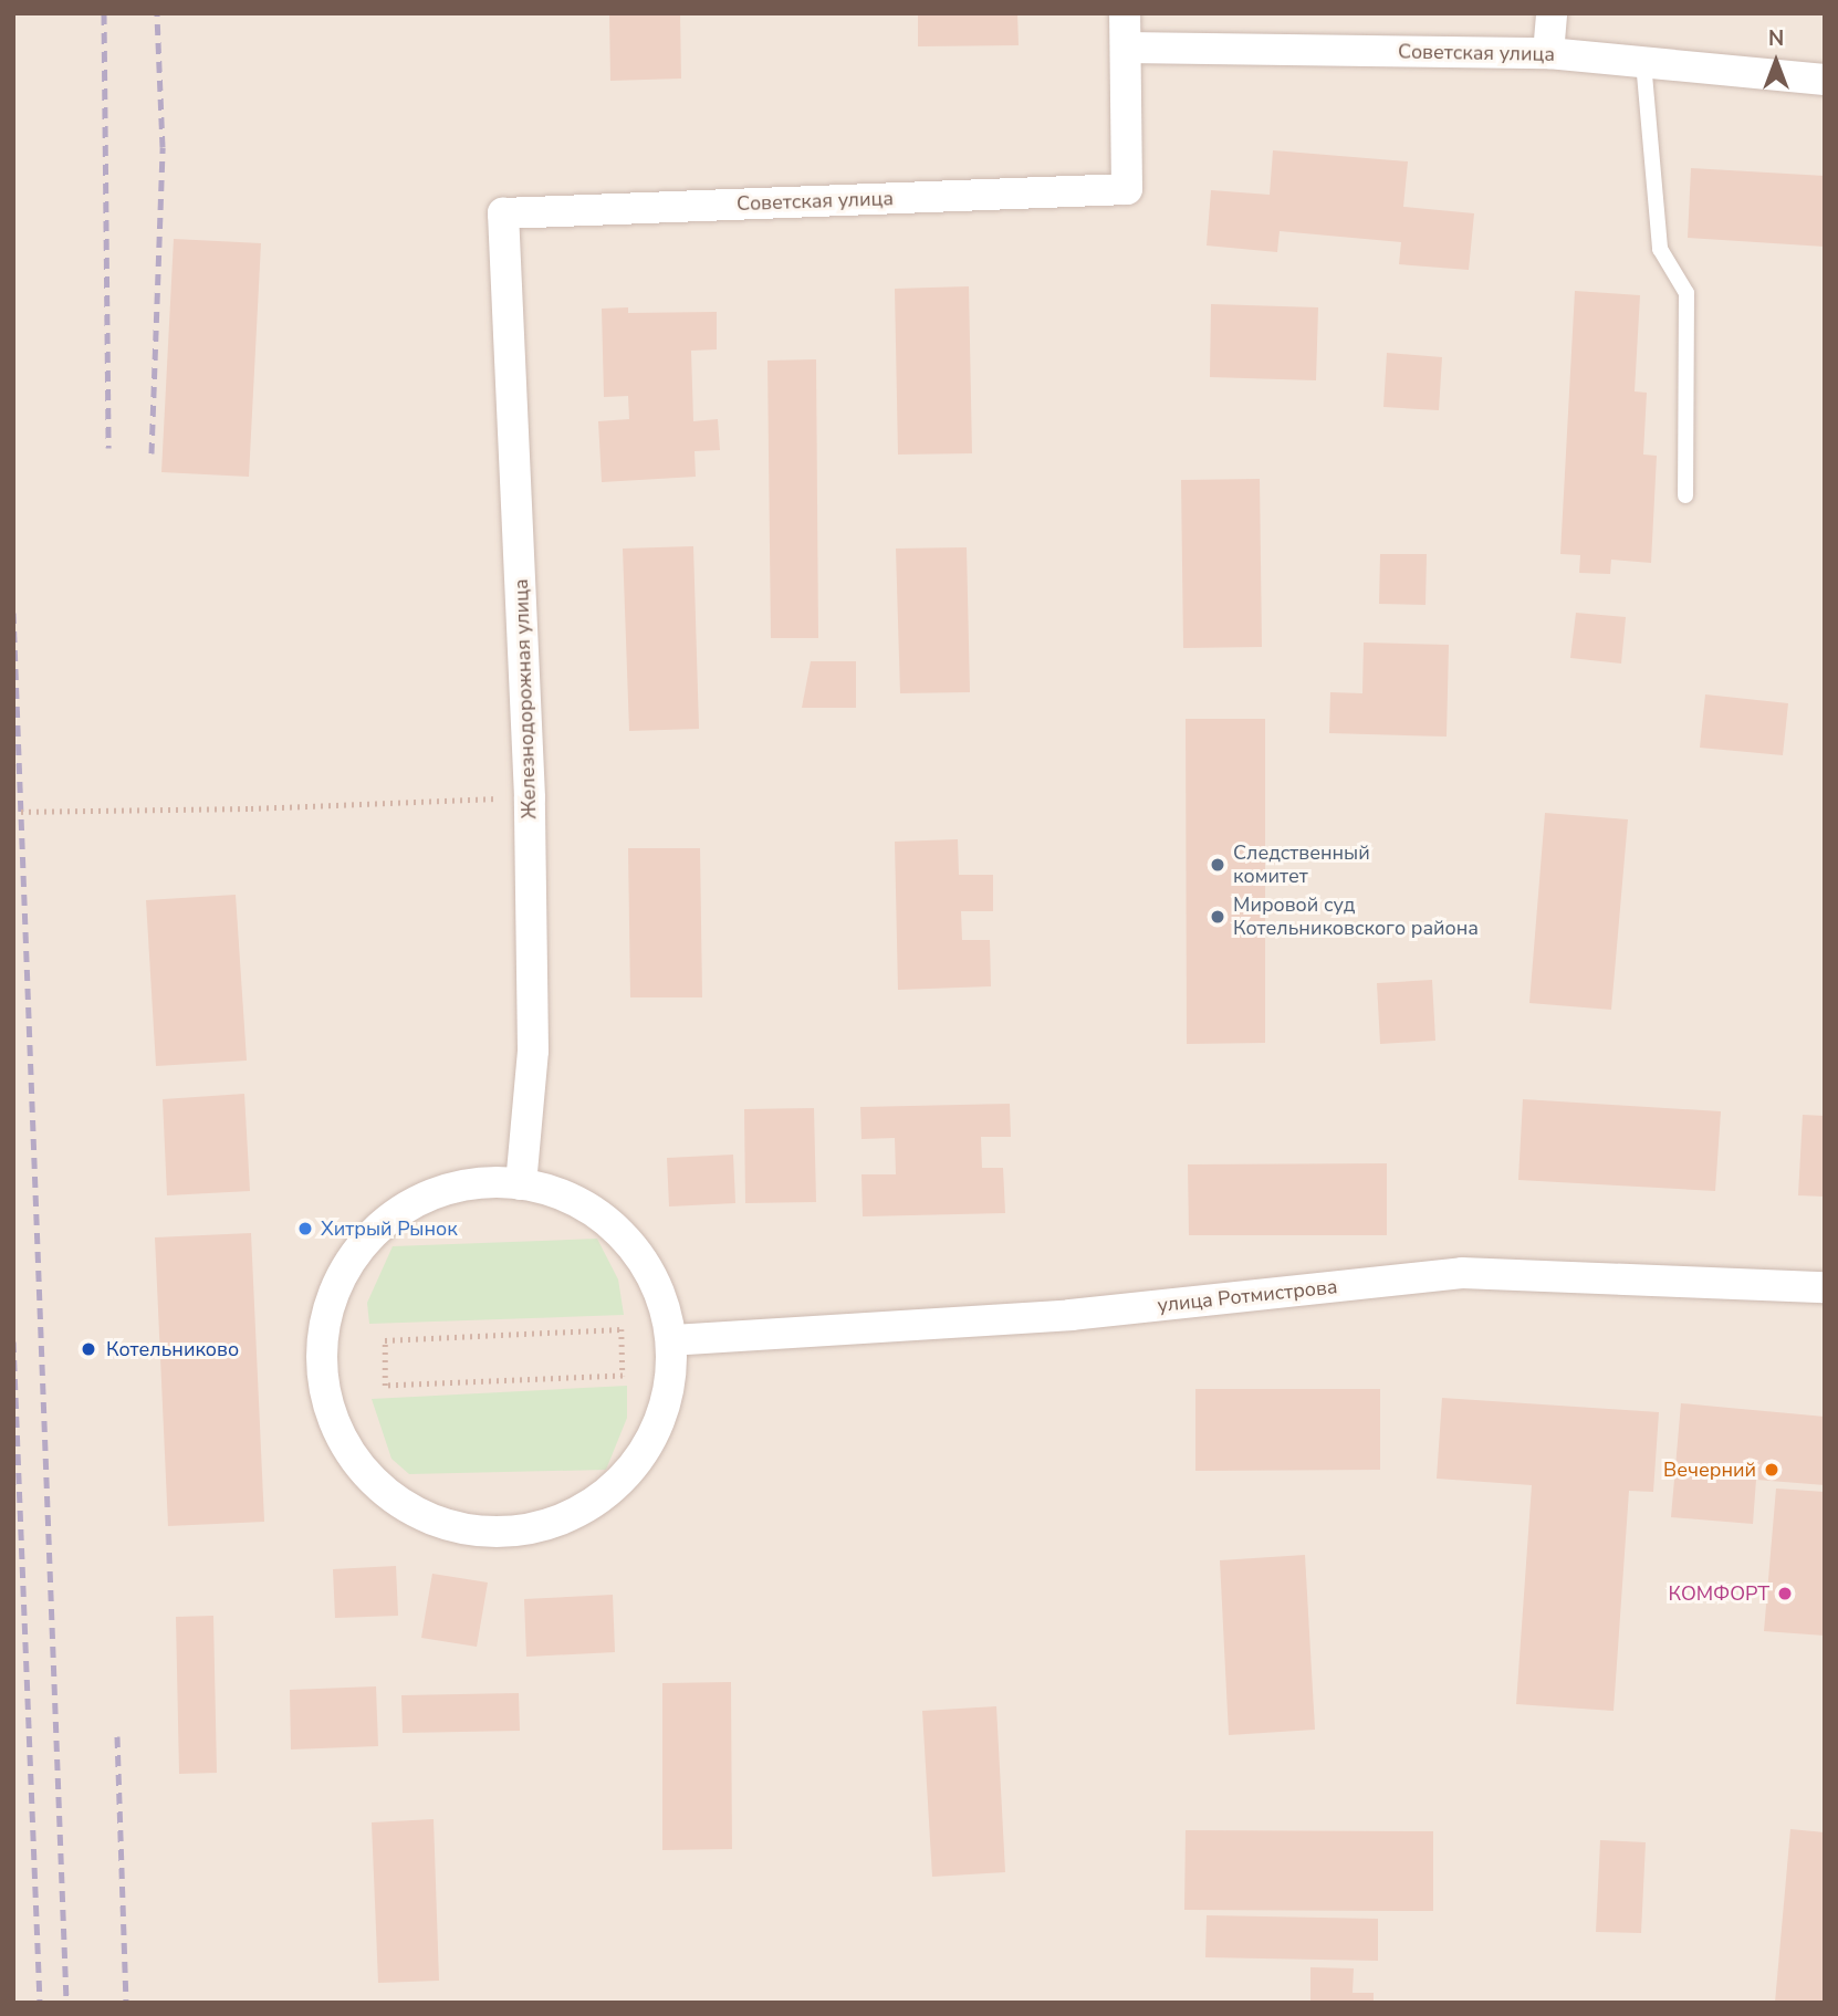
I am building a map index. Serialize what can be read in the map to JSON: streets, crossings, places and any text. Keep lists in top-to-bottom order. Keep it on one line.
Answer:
{"streets":{"street":["Советская улица","Железнодорожная улица","улица Ротмистрова"]},"crossings":[["Советская улица","Железнодорожная улица"]],"places":["Следственный комитет","Мировой суд Котельниковского района","Хитрый Рынок","Котельниково","Вечерний","КОМФОРТ"],"north":"top"}
